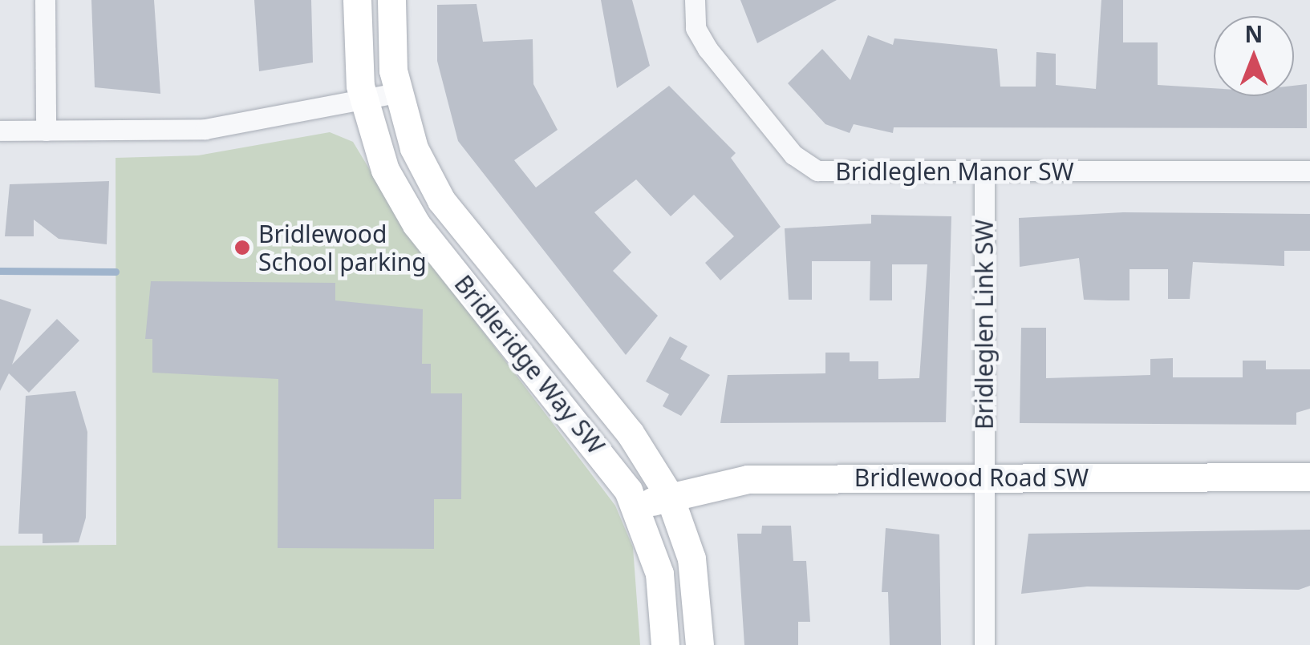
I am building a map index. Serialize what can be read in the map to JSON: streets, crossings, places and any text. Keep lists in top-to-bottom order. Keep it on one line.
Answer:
{"streets":{"street":["Bridleglen Manor SW","Bridleglen Link SW","Bridleridge Way SW","Bridlewood Road SW"]},"crossings":[["Bridleglen Manor SW","Bridleglen Link SW"],["Bridleglen Link SW","Bridlewood Road SW"],["Bridleridge Way SW","Bridlewood Road SW"]],"places":["Bridlewood School parking"],"north":"top"}
